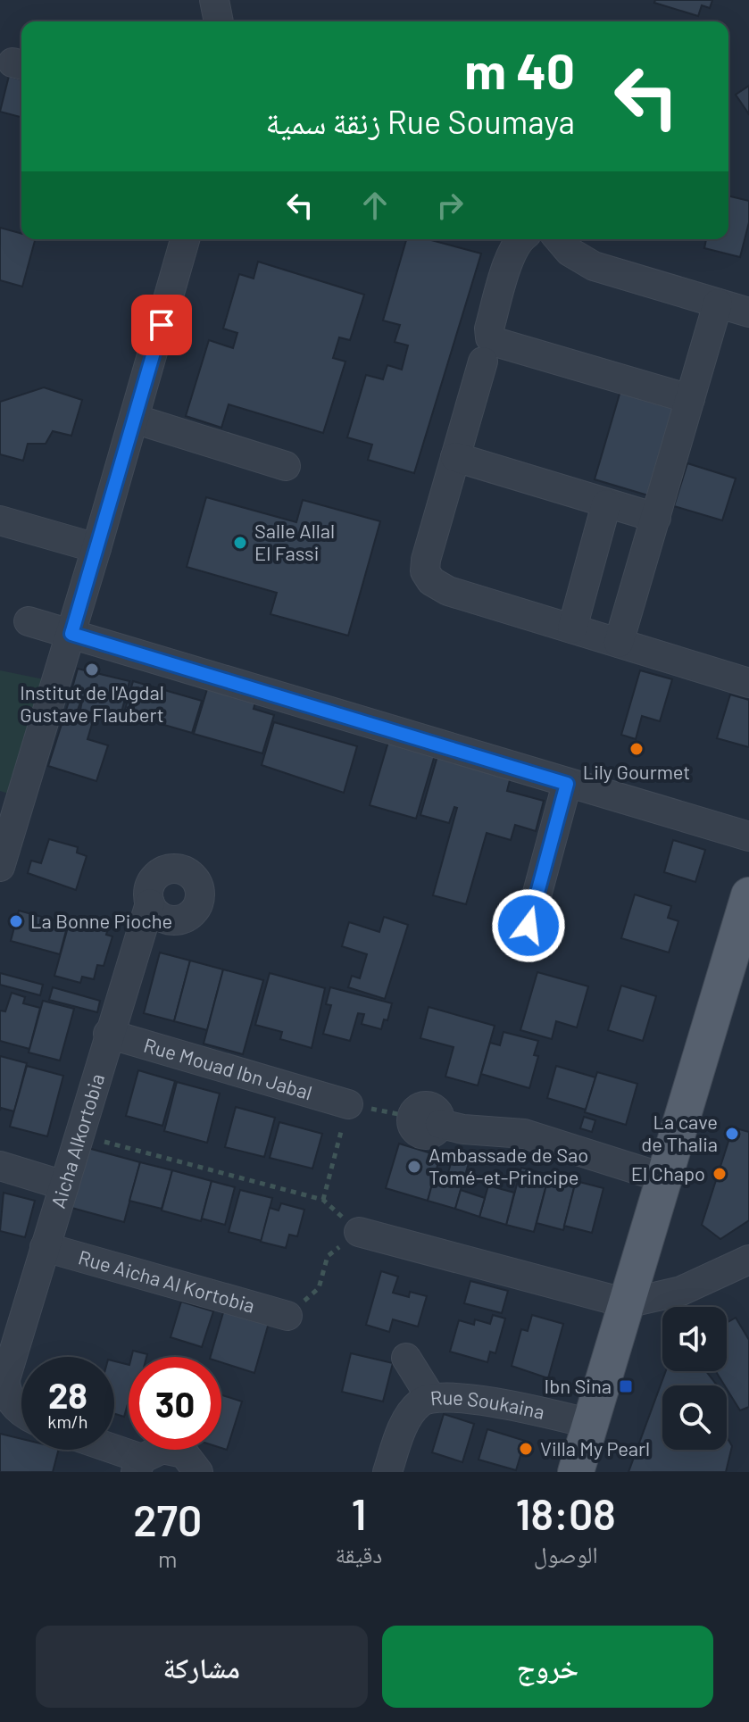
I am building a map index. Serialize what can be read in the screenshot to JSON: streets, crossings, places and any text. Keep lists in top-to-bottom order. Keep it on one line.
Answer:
{"streets":{"street":["Rue Mouad Ibn Jabal","Aicha Alkortobia","Rue Aicha Al Kortobia","Rue Soukaina"]},"crossings":[["Rue Mouad Ibn Jabal","Aicha Alkortobia"],["Aicha Alkortobia","Rue Aicha Al Kortobia"]],"places":{"other":["Salle Allal El Fassi","Institut de l'Agdal Gustave Flaubert","Lily Gourmet","La Bonne Pioche","La cave de Thalia","Ambassade de Sao Tomé-et-Principe","El Chapo","Villa My Pearl"],"transit":["Ibn Sina"]},"page":{"turn":["40 m","Rue Soumaya زنقة سمية"],"speed":"28 km/h","limit":"30","eta":["18:08","الوصول","1","دقيقة","270","m"],"buttons":["خروج","مشاركة"]}}
